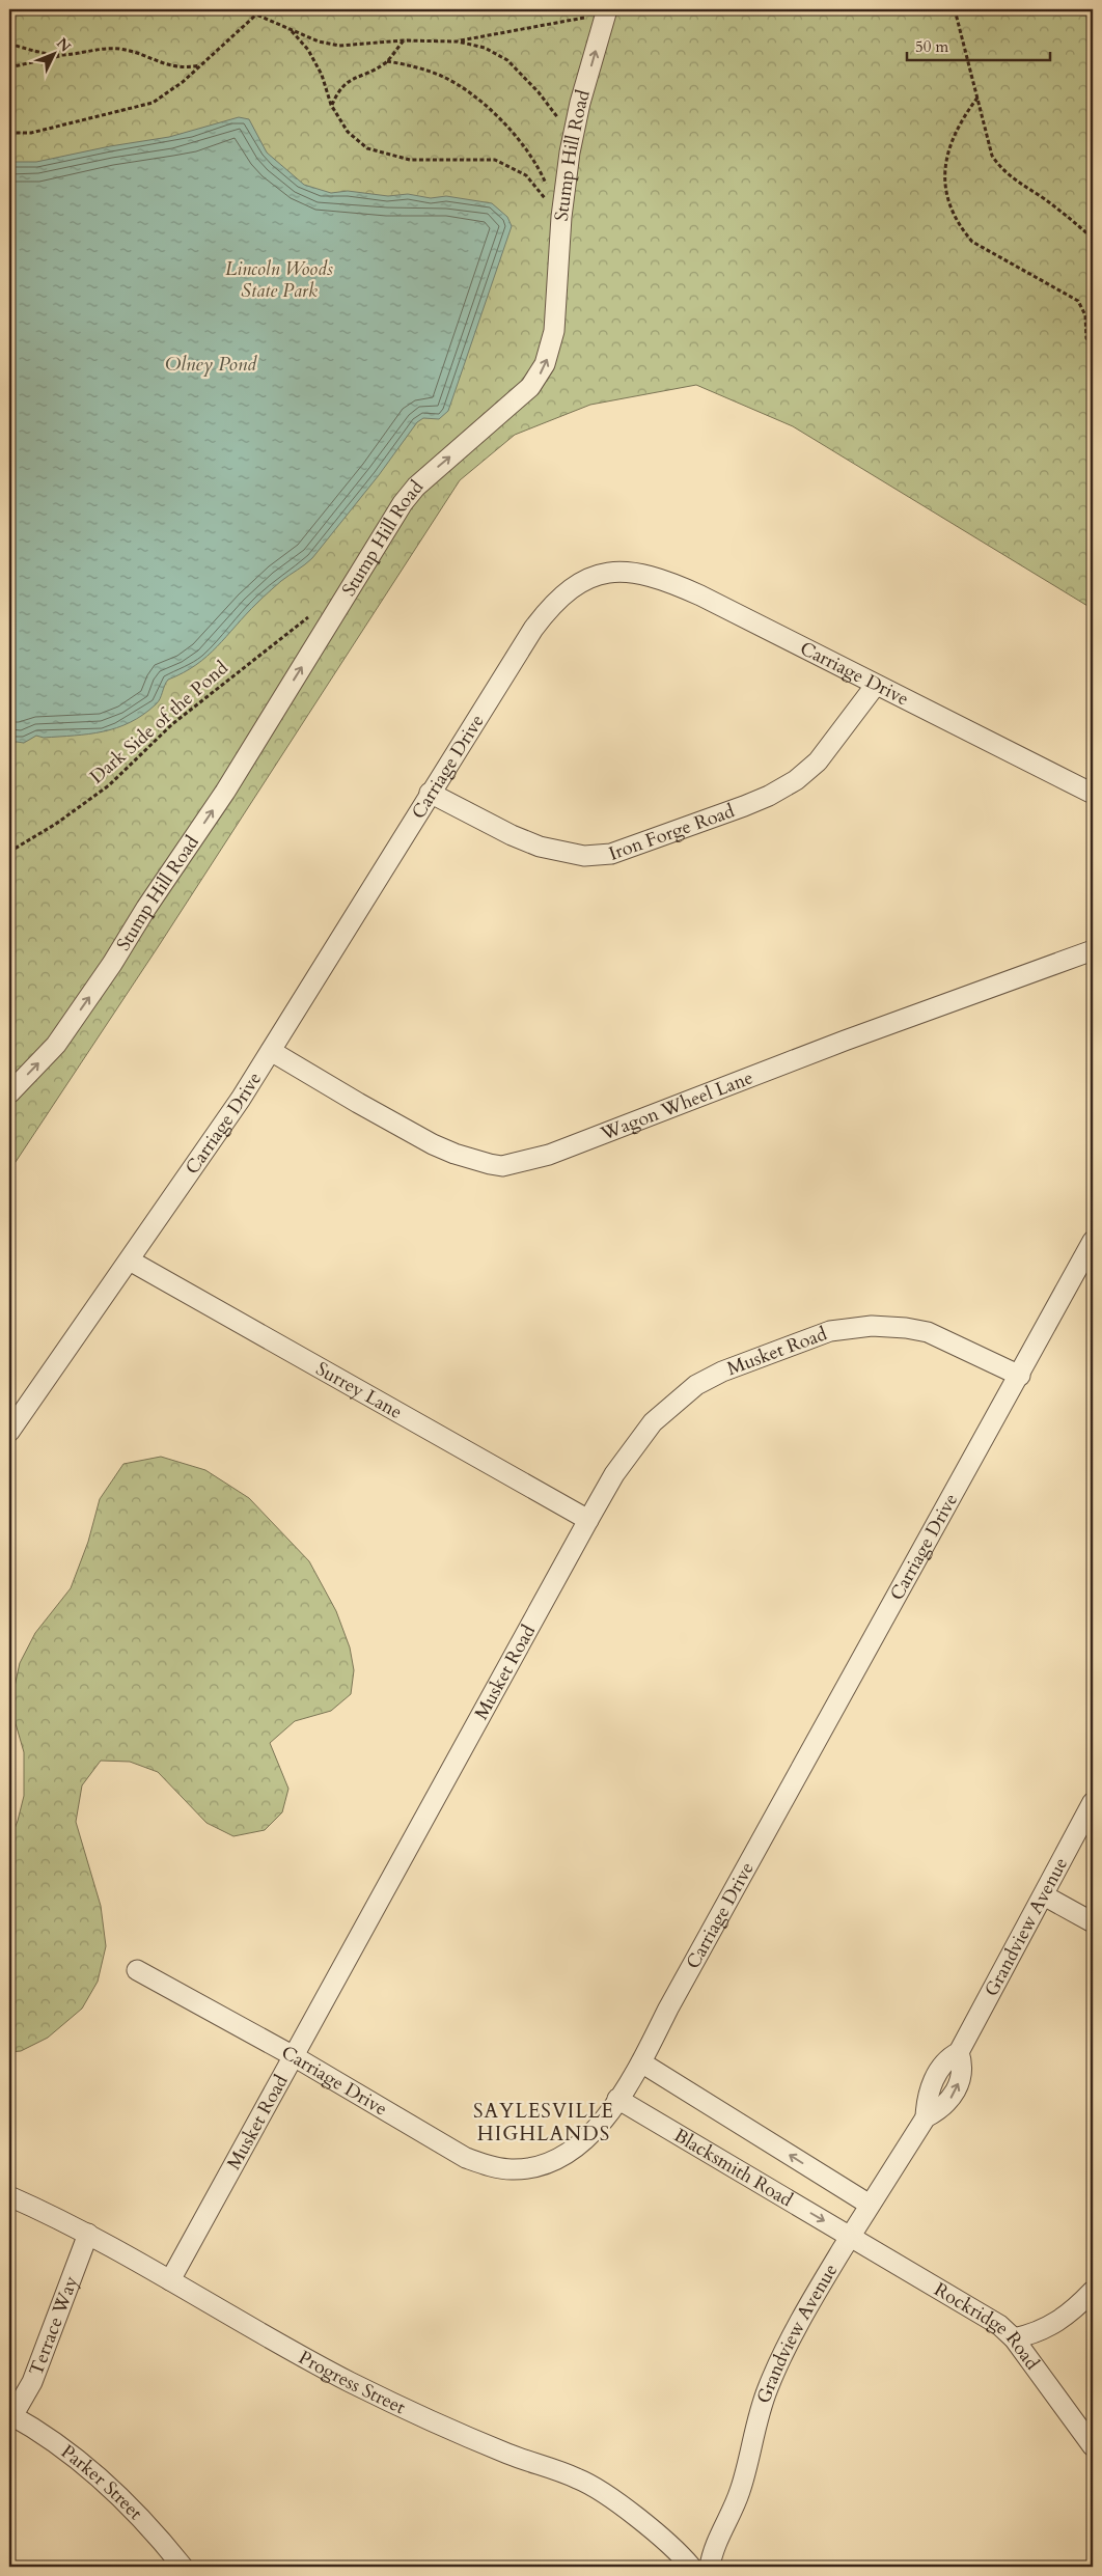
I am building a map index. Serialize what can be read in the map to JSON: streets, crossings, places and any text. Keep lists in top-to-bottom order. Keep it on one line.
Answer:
{"streets":{"street":["Stump Hill Road","Carriage Drive","Iron Forge Road","Wagon Wheel Lane","Musket Road","Surrey Lane","Grandview Avenue","Blacksmith Road","Terrace Way","Rockridge Road","Progress Street","Parker Street"],"path":["Dark Side of the Pond"]},"crossings":[["Carriage Drive","Iron Forge Road"],["Carriage Drive","Wagon Wheel Lane"],["Carriage Drive","Musket Road"],["Carriage Drive","Surrey Lane"],["Carriage Drive","Blacksmith Road"],["Musket Road","Surrey Lane"],["Musket Road","Progress Street"],["Grandview Avenue","Blacksmith Road"],["Grandview Avenue","Rockridge Road"],["Blacksmith Road","Rockridge Road"],["Terrace Way","Progress Street"],["Terrace Way","Parker Street"]],"one_way":["Stump Hill Road"],"districts":["SAYLESVILLE HIGHLANDS"],"water":["Olney Pond"],"parks":["Lincoln Woods State Park"],"scale_bar":"50 m","north":"top right"}
